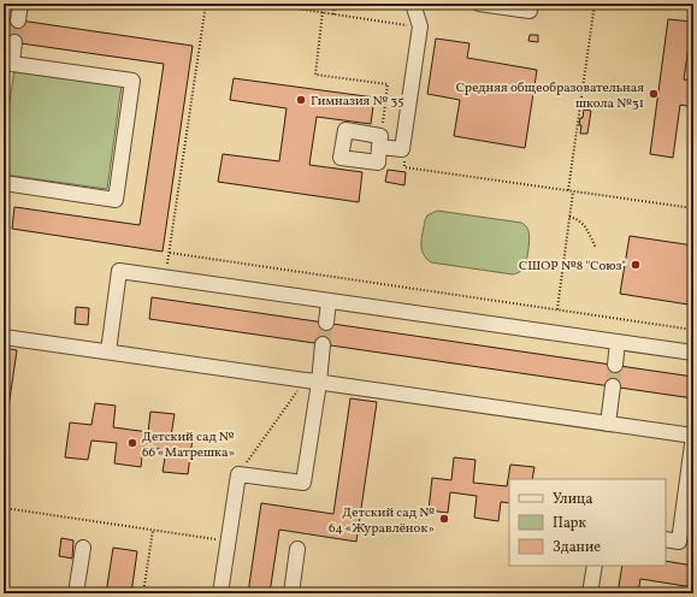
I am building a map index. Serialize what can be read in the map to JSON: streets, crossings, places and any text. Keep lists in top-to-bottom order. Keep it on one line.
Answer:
{"places":["Средняя общеобразовательная школа №31","Гимназия № 35","СШОР №8 \"Союз\"","Детский сад № 66 «Матрешка»","Детский сад № 64 «Журавлёнок»"],"legend":["Улица","Парк","Здание"]}
